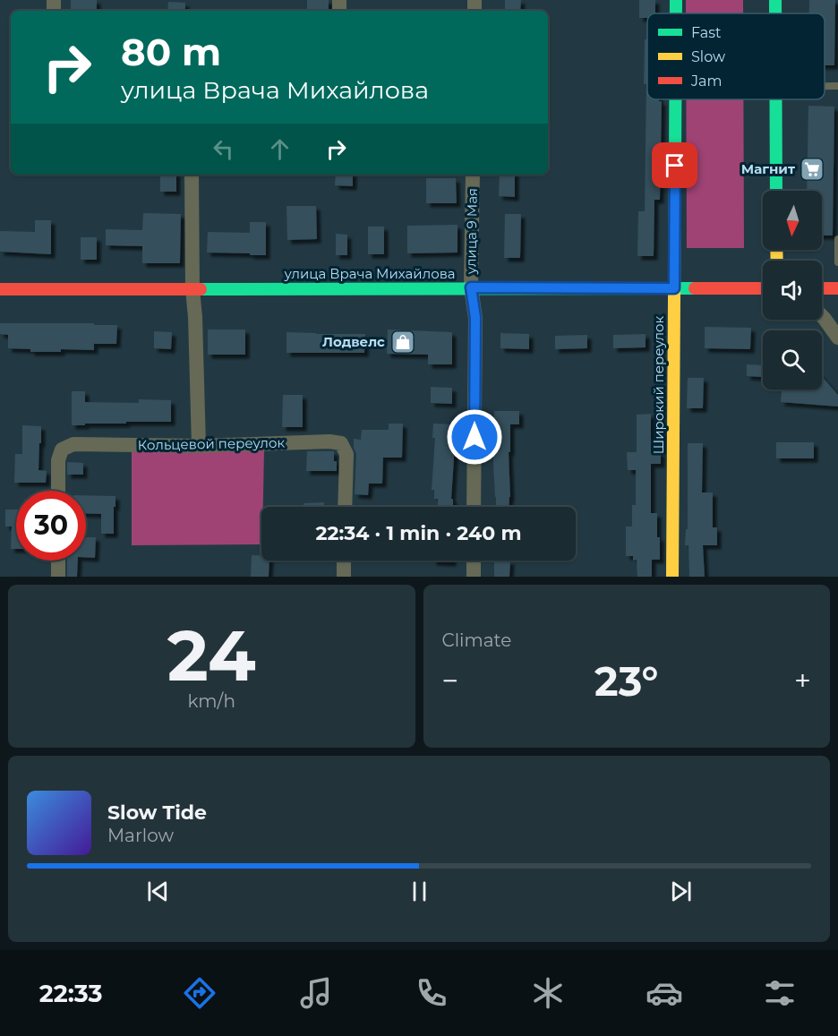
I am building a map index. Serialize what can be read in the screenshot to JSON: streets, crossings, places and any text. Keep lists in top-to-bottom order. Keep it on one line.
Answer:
{"streets":{"main road":["улица Врача Михайлова","Широкий переулок"],"street":["улица 9 Мая","Кольцевой переулок"]},"crossings":[["улица 9 Мая","улица Врача Михайлова"],["улица Врача Михайлова","Широкий переулок"]],"places":{"supermarket":["Магнит"],"shop":["Лодвелс"]},"legend":["Fast","Slow","Jam"],"north":"bottom","page":{"turn":["80 m","улица Врача Михайлова"],"limit":"30","trip":"22:34 · 1 min · 240 m","tile":[["24","km/h"],"Climate"],"heat":["−","23°","+"],"song":["Slow Tide","Marlow"],"tabs":"22:33"}}
